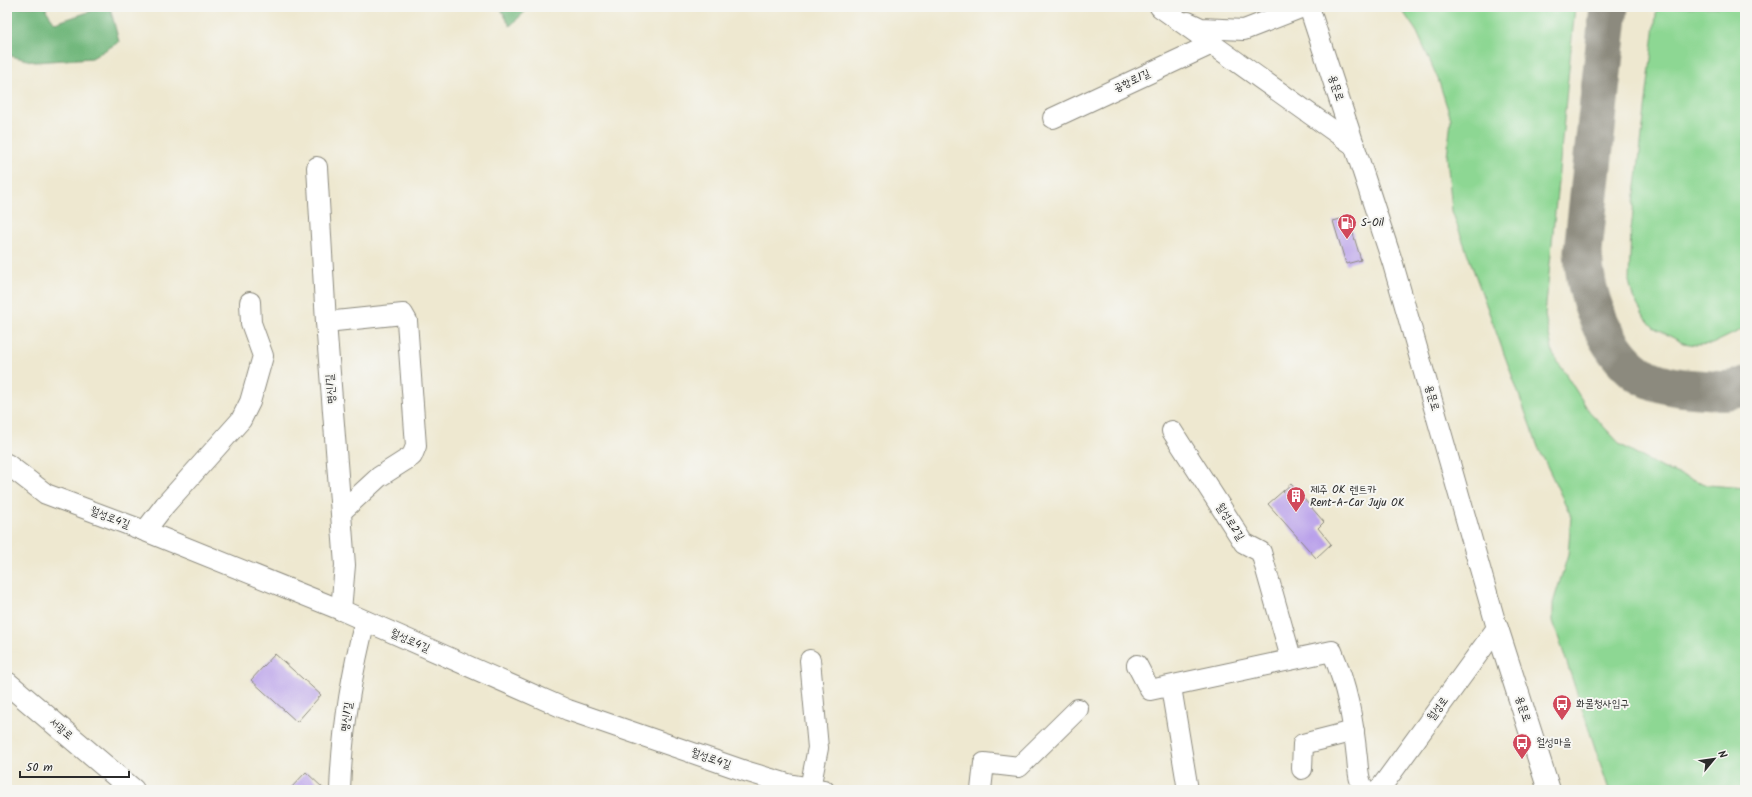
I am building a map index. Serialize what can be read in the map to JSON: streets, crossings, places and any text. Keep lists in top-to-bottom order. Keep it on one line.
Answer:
{"streets":{"main road":["용문로","서광로"],"street":["공항로1길","명신1길","월성로4길","월성로2길","월성로"]},"crossings":[["용문로","월성로"],["명신1길","월성로4길"]],"places":{"fuel station":["S-Oil"],"building":["제주 OK 렌트카 Rent-A-Car Juju OK"],"bus stop":["화물청사입구","월성마을"]},"scale_bar":"50 m","north":"top right"}
